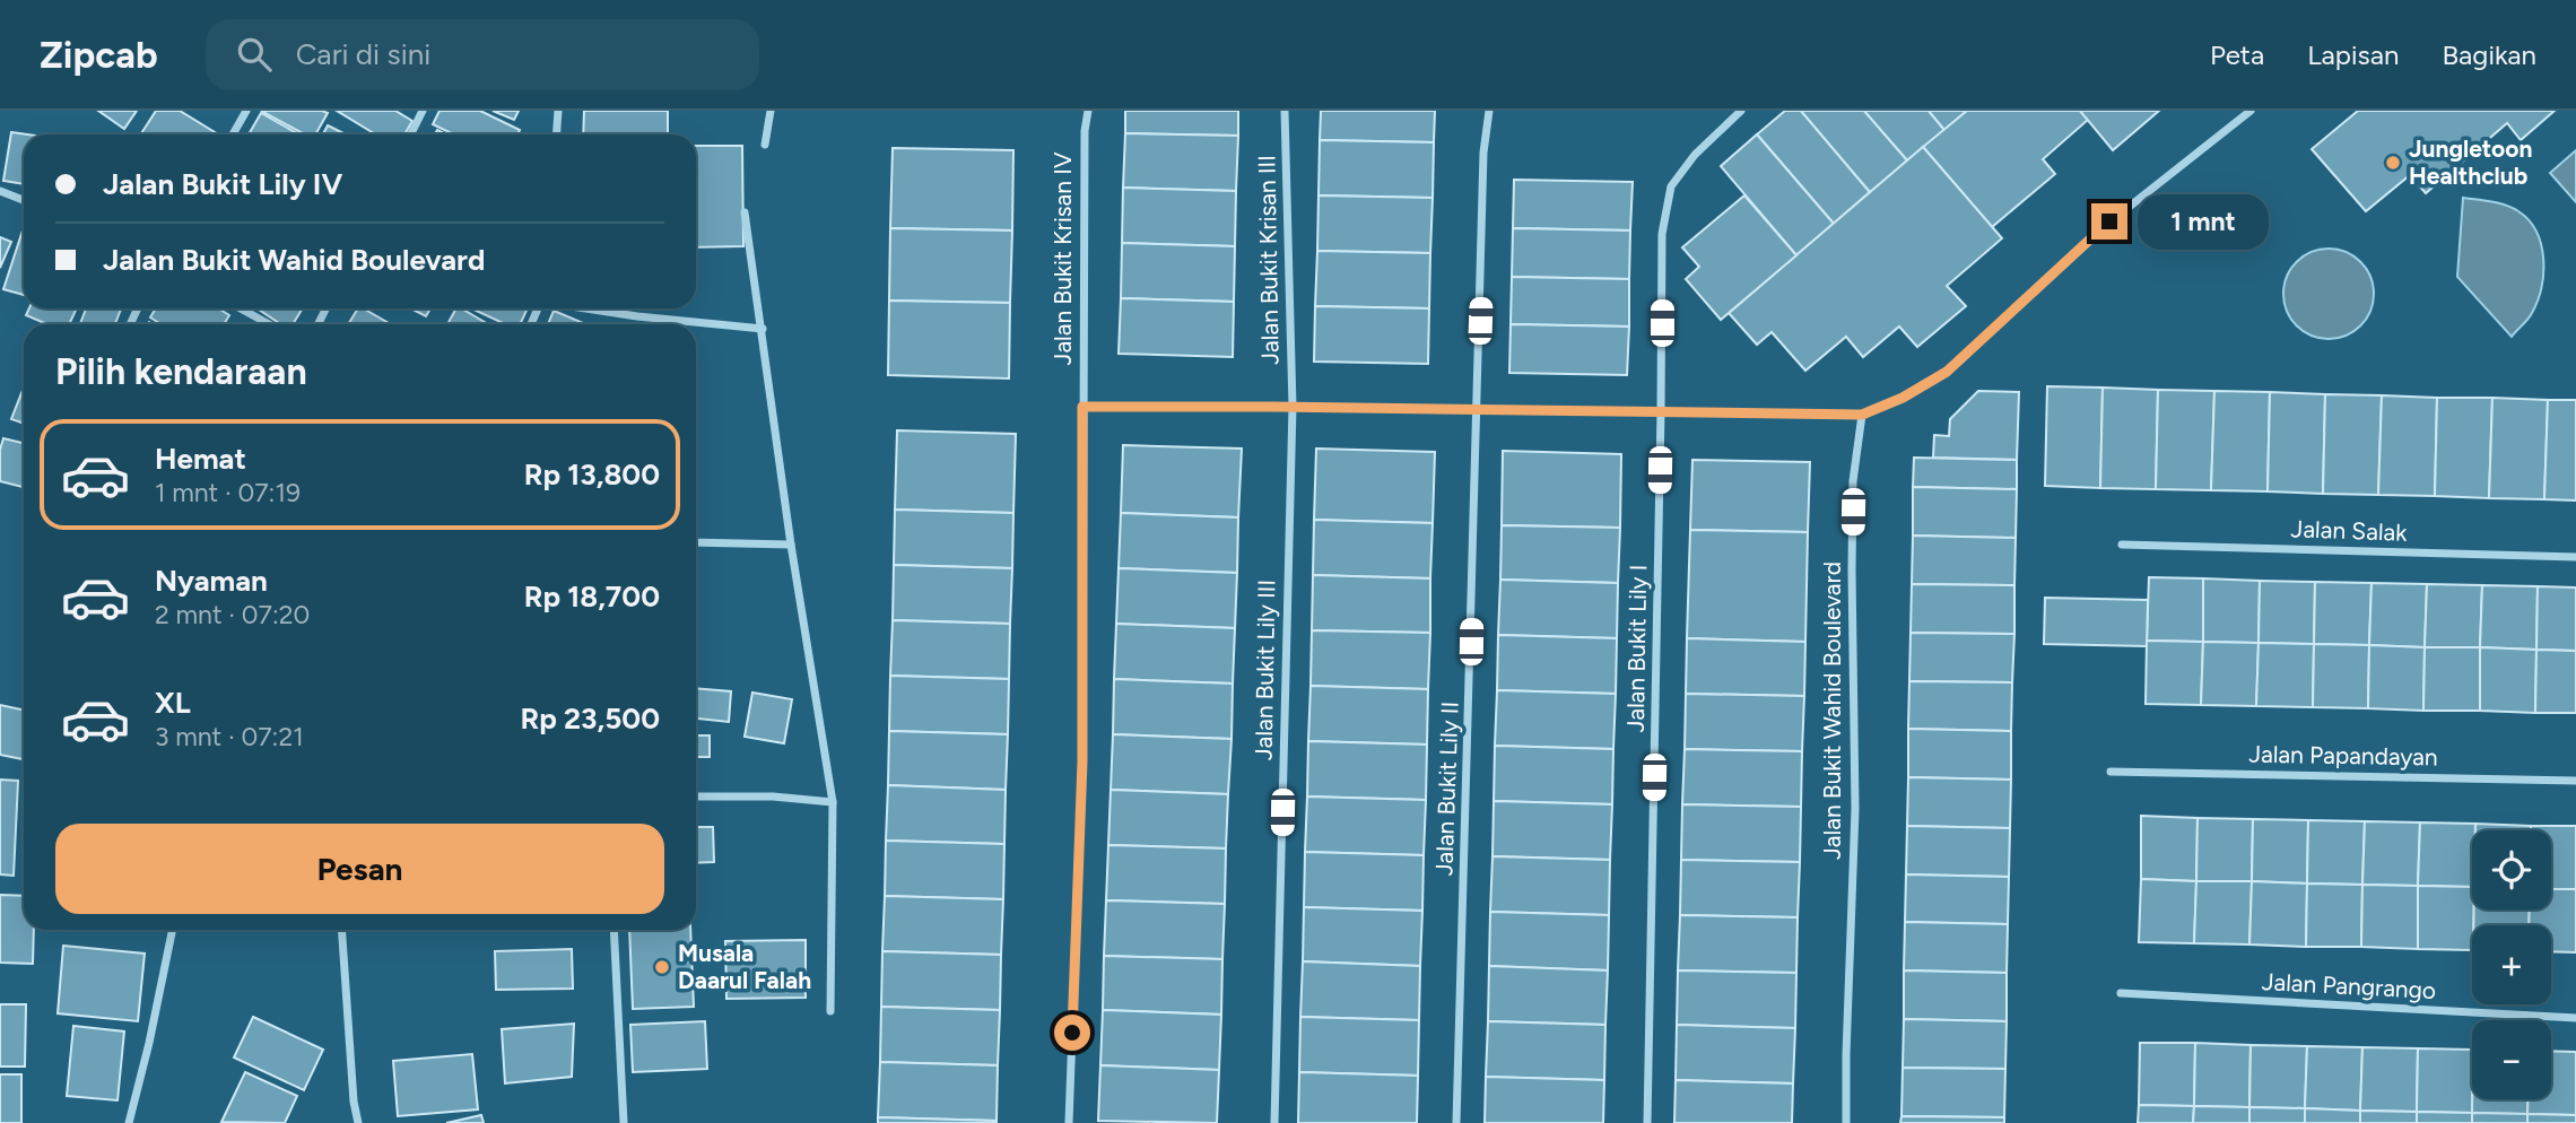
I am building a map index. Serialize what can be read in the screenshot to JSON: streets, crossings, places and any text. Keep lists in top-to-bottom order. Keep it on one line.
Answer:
{"streets":{"street":["Jalan Bukit Krisan IV","Jalan Bukit Krisan III","Jalan Salak","Jalan Bukit Lily I","Jalan Bukit Lily III","Jalan Bukit Wahid Boulevard","Jalan Papandayan","Jalan Bukit Lily II","Jalan Pangrango"]},"crossings":[["Jalan Bukit Krisan III","Jalan Bukit Lily III"]],"places":["Jungletoon Healthclub","Musala Daarul Falah"],"page":{"header":"Zipcab","search":"Cari di sini","nav":["Peta","Lapisan","Bagikan"],"banner":["Jalan Bukit Lily IV","Jalan Bukit Wahid Boulevard"],"bubble":"1 mnt","heading":"Pilih kendaraan","list":[{"name":"Hemat","note":"1 mnt · 07:19","value":"Rp 13,800"},{"name":"Nyaman","note":"2 mnt · 07:20","value":"Rp 18,700"},{"name":"XL","note":"3 mnt · 07:21","value":"Rp 23,500"}],"buttons":"Pesan","map_buttons":["+","−"]}}
